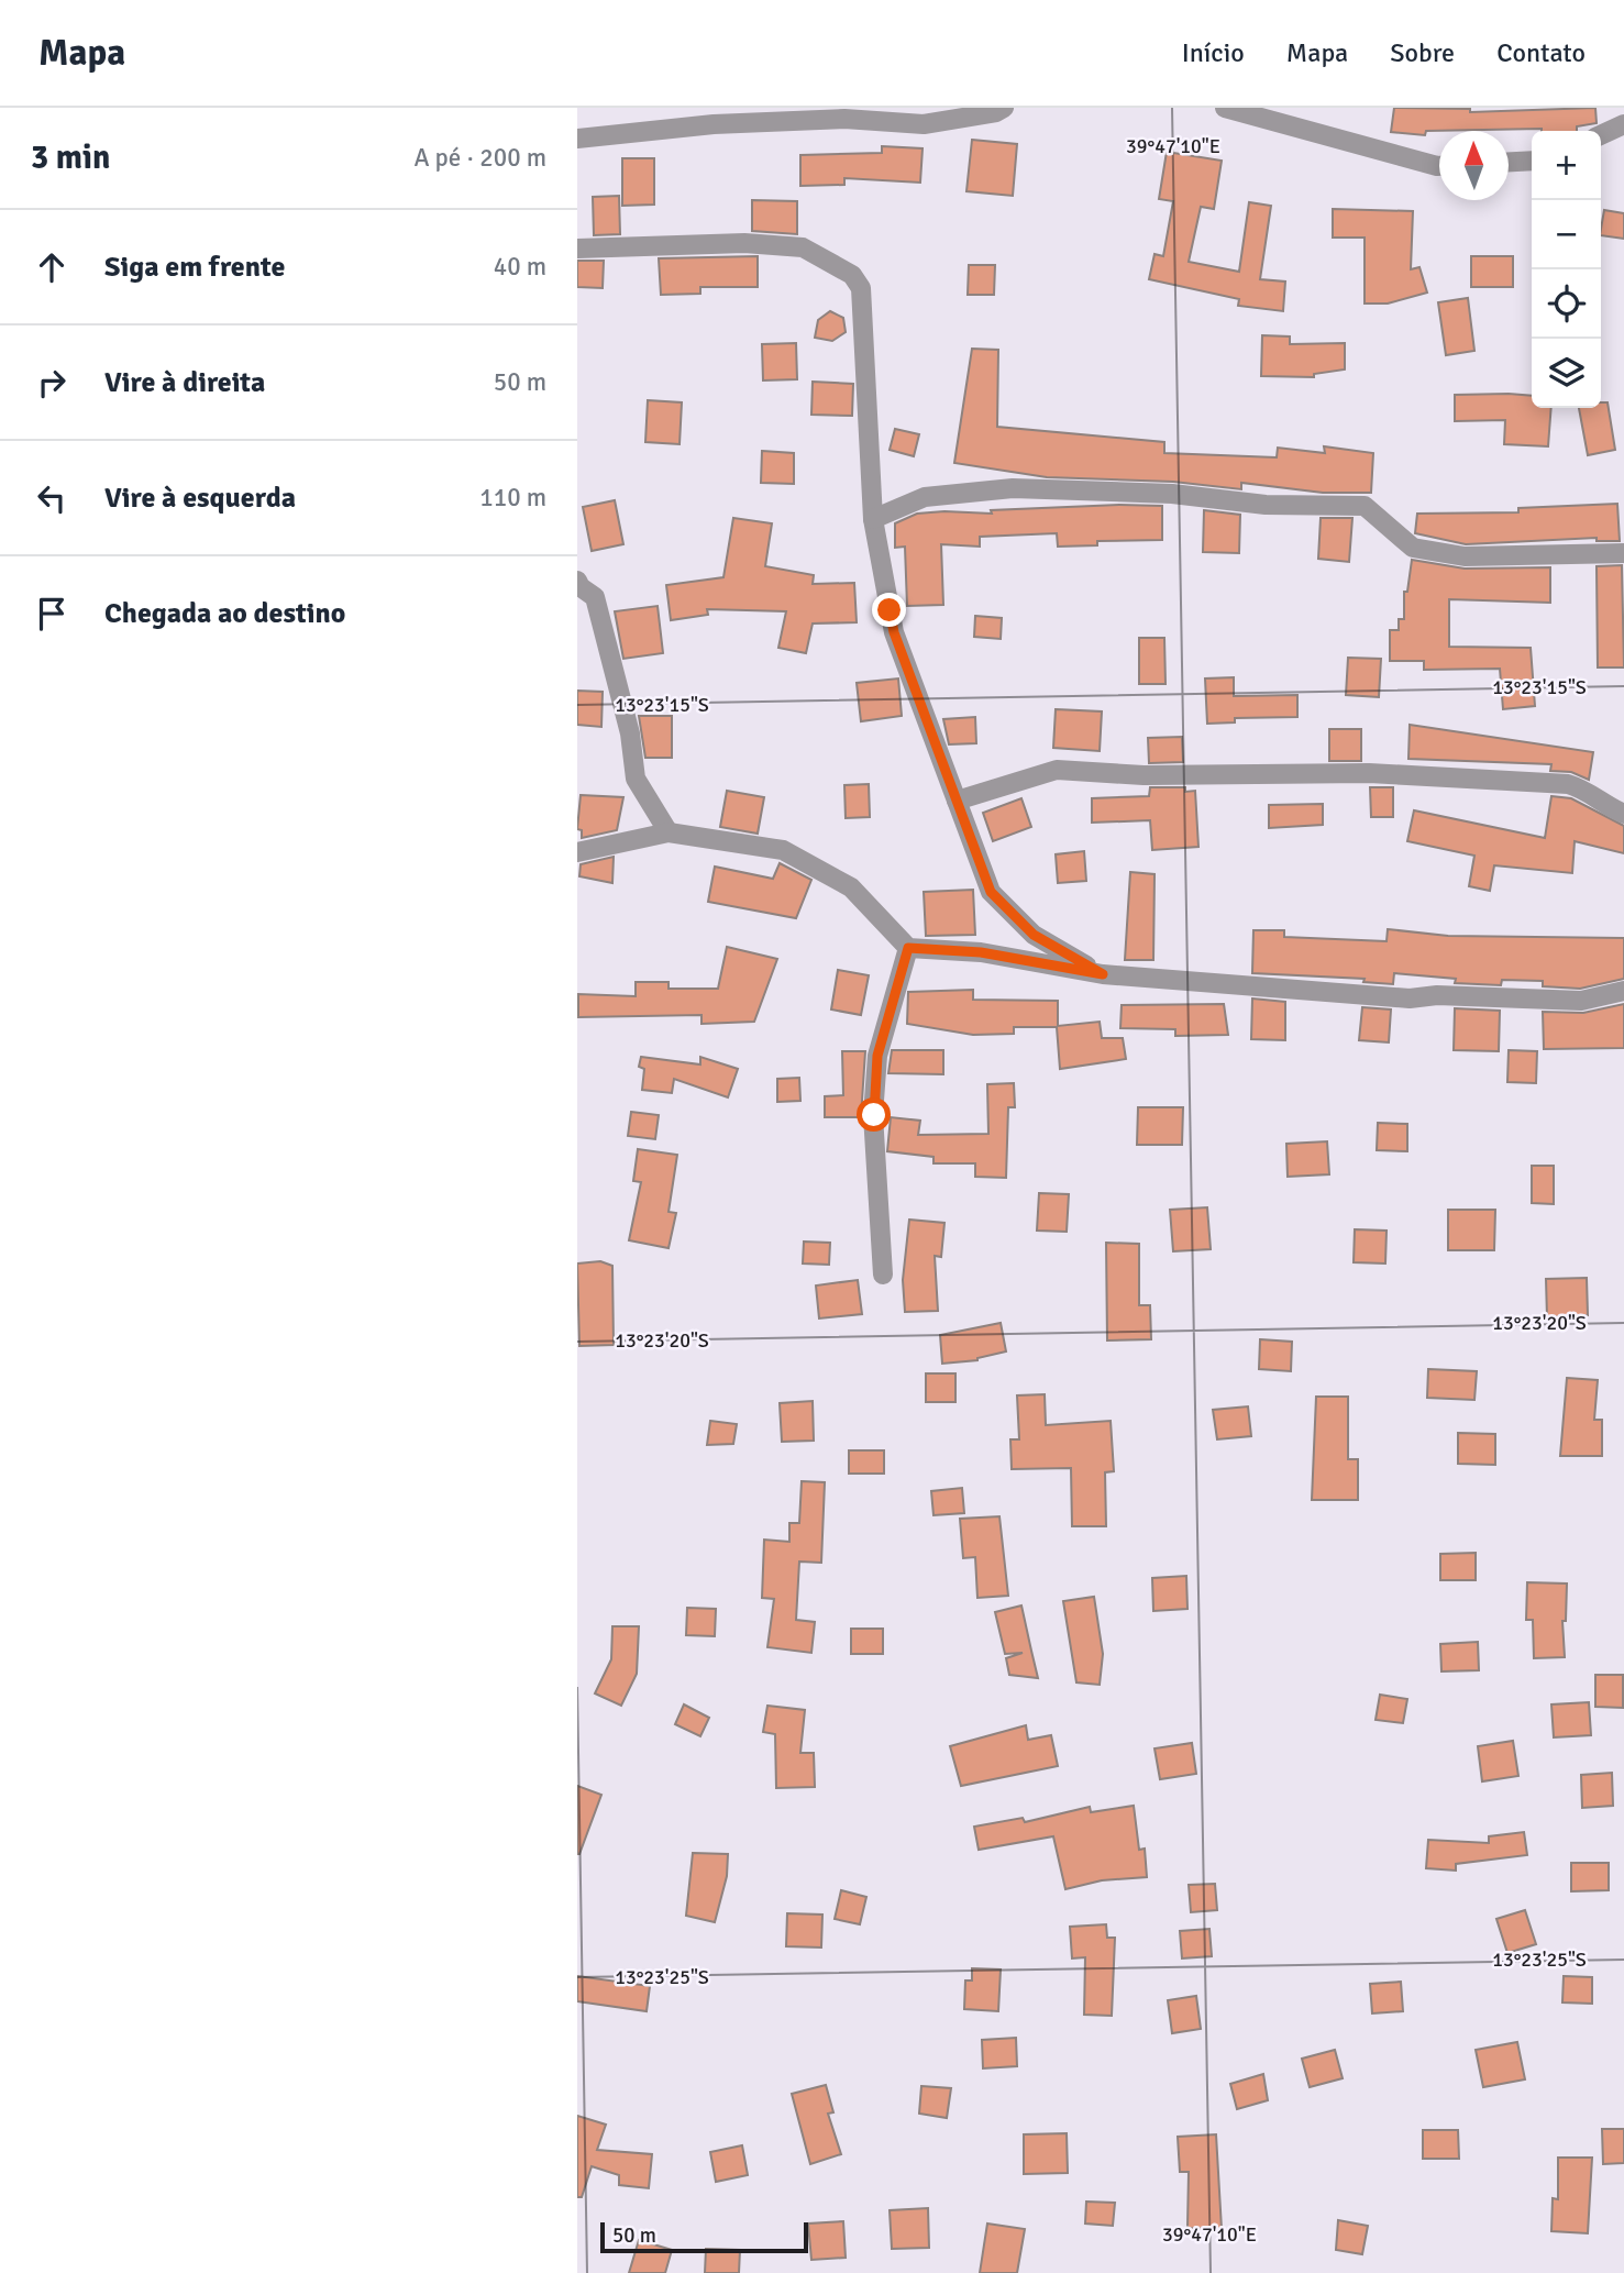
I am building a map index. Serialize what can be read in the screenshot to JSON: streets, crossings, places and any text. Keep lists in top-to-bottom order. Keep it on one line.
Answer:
{"scale_bar":"50 m","north":"top","page":{"header":"Mapa","nav":["Início","Mapa","Sobre","Contato"],"heading":["3 min","A pé · 200 m"],"map_buttons":["+","−"],"list":[["Siga em frente","40 m"],["Vire à direita","50 m"],["Vire à esquerda","110 m"],"Chegada ao destino"],"scale":"50 m"},"coordinates":["39°47'10\"E","13°23'15\"S","13°23'20\"S","13°23'25\"S"]}
